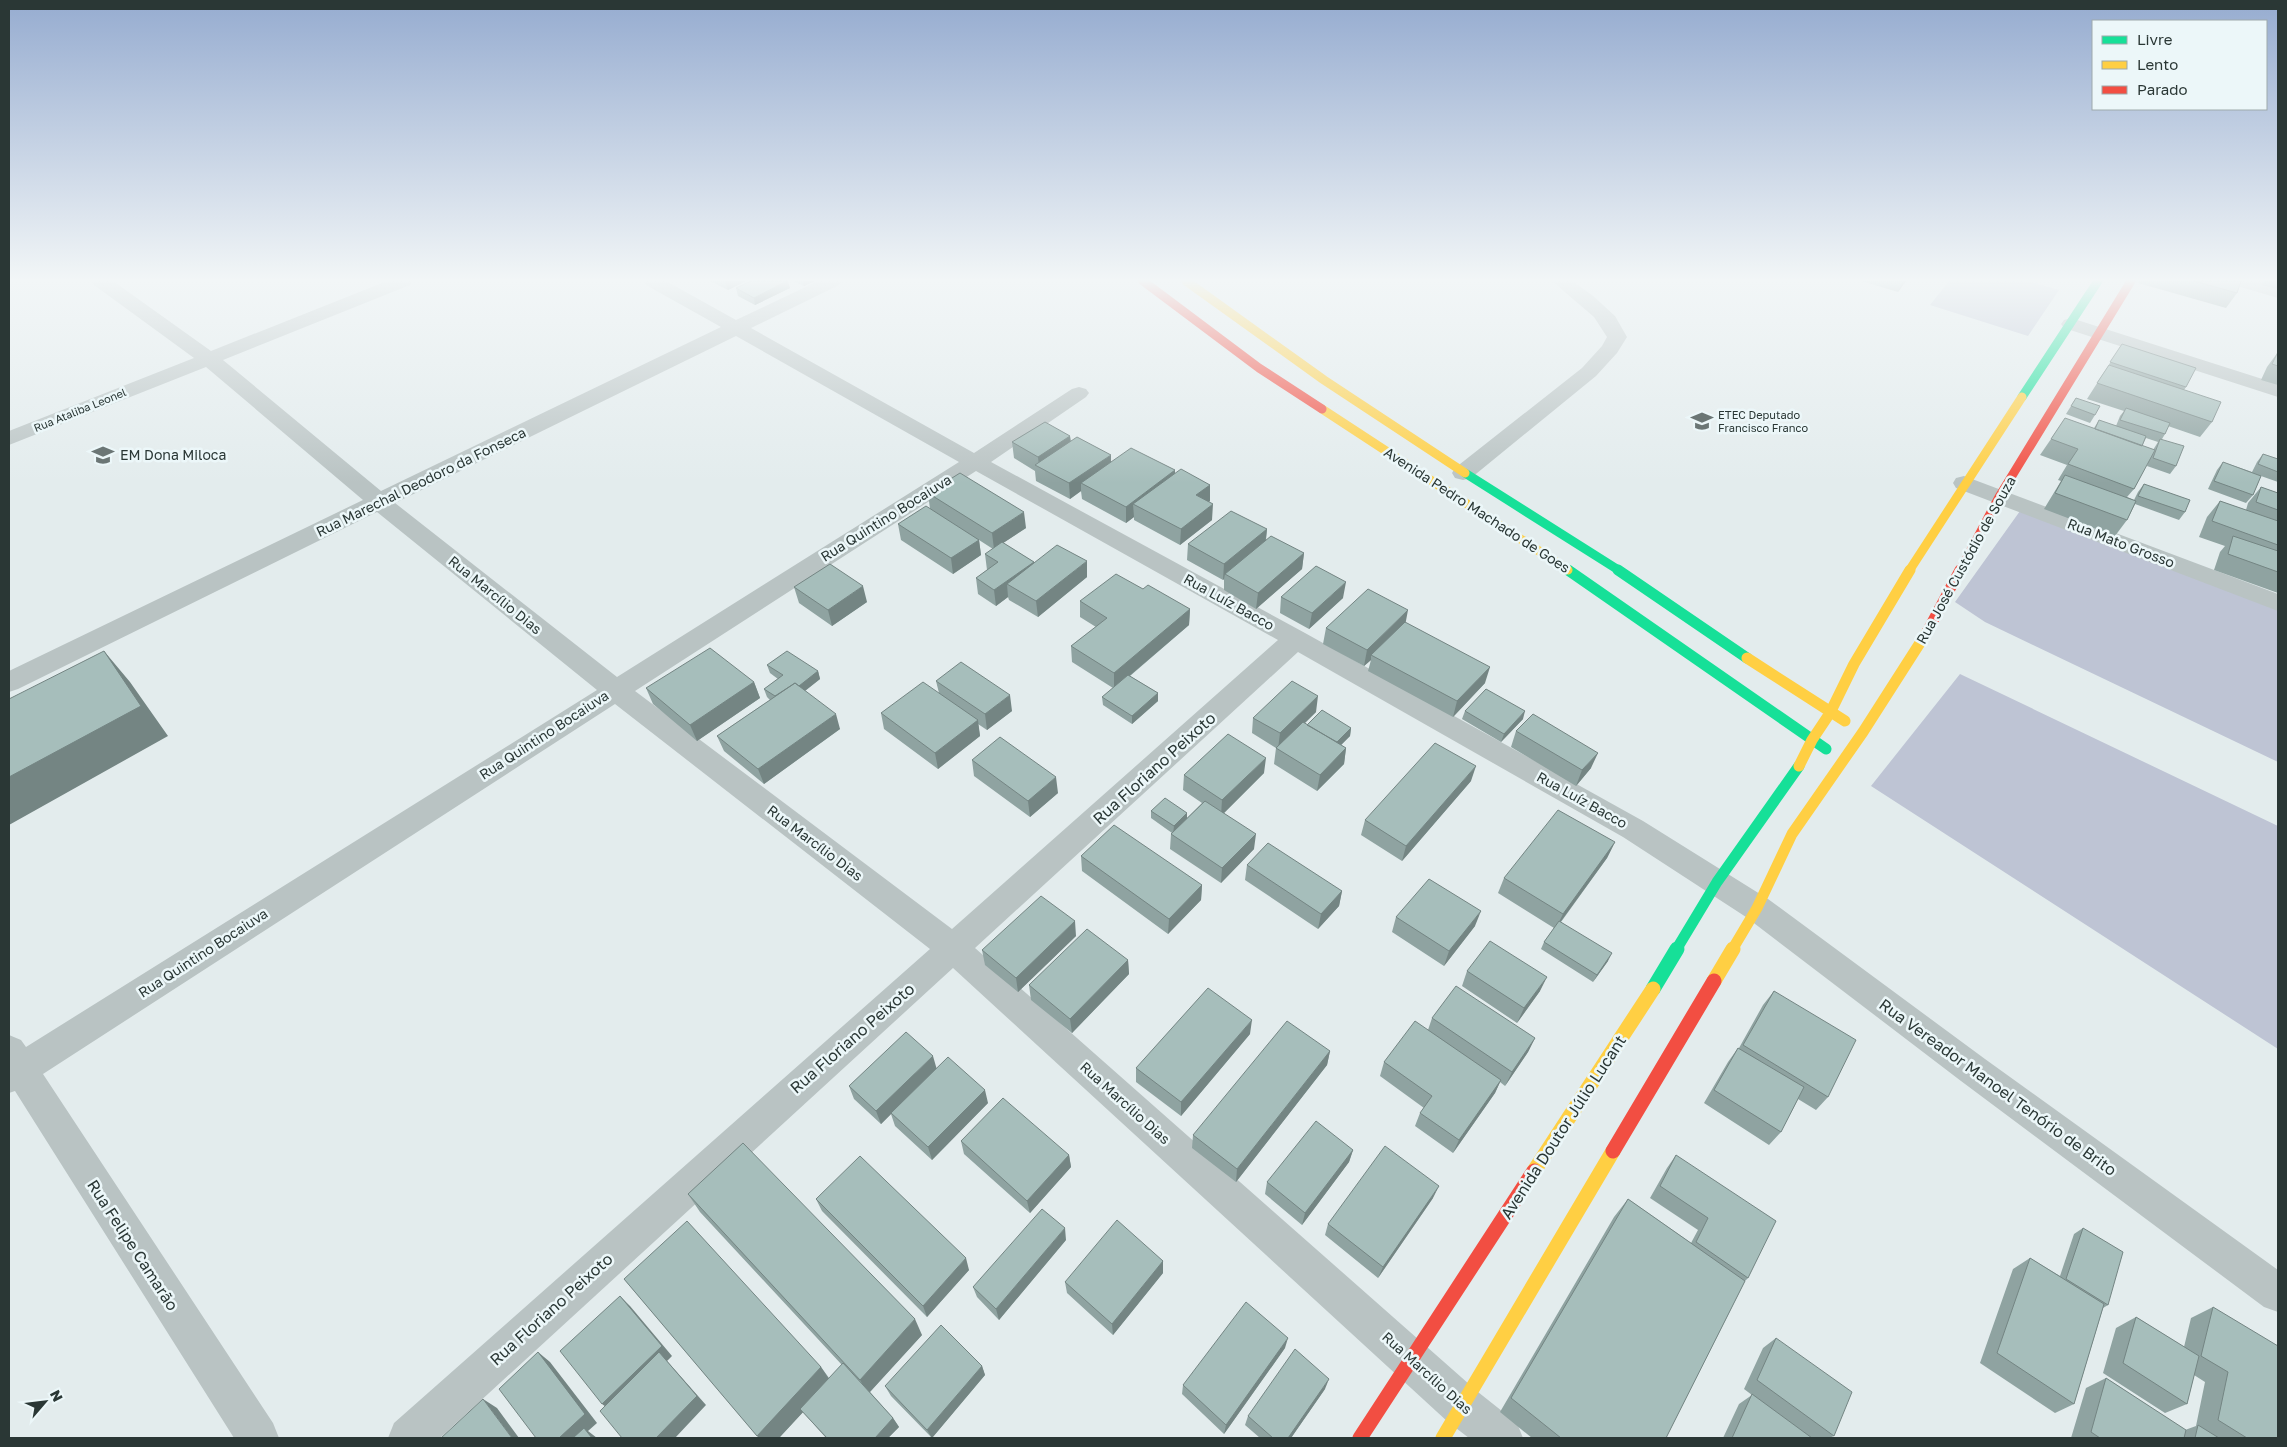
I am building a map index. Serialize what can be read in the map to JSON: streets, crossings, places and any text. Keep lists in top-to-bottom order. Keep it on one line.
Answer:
{"streets":{"street":["Rua Ataliba Leonel","Rua Marechal Deodoro da Fonseca","Avenida Pedro Machado de Goes","Rua Quintino Bocaiuva","Rua Mato Grosso","Rua José Custódio de Souza","Rua Marcílio Dias","Rua Luíz Bacco","Rua Floriano Peixoto","Rua Vereador Manoel Tenório de Brito","Avenida Doutor Júlio Lucant","Rua Felipe Camarão"]},"crossings":[["Rua Ataliba Leonel","Rua Marcílio Dias"],["Rua Marechal Deodoro da Fonseca","Rua Marcílio Dias"],["Avenida Pedro Machado de Goes","Rua José Custódio de Souza"],["Avenida Pedro Machado de Goes","Avenida Doutor Júlio Lucant"],["Rua Quintino Bocaiuva","Rua Marcílio Dias"],["Rua Quintino Bocaiuva","Rua Luíz Bacco"],["Rua Quintino Bocaiuva","Rua Felipe Camarão"],["Rua Mato Grosso","Rua José Custódio de Souza"],["Rua José Custódio de Souza","Rua Vereador Manoel Tenório de Brito"],["Rua Marcílio Dias","Rua Floriano Peixoto"],["Rua Marcílio Dias","Avenida Doutor Júlio Lucant"],["Rua Luíz Bacco","Rua Floriano Peixoto"],["Rua Luíz Bacco","Rua Vereador Manoel Tenório de Brito"],["Rua Luíz Bacco","Avenida Doutor Júlio Lucant"],["Rua Vereador Manoel Tenório de Brito","Avenida Doutor Júlio Lucant"]],"places":{"school or university":["ETEC Deputado Francisco Franco","EM Dona Miloca"]},"legend":["Livre","Lento","Parado"],"north":"top right"}
